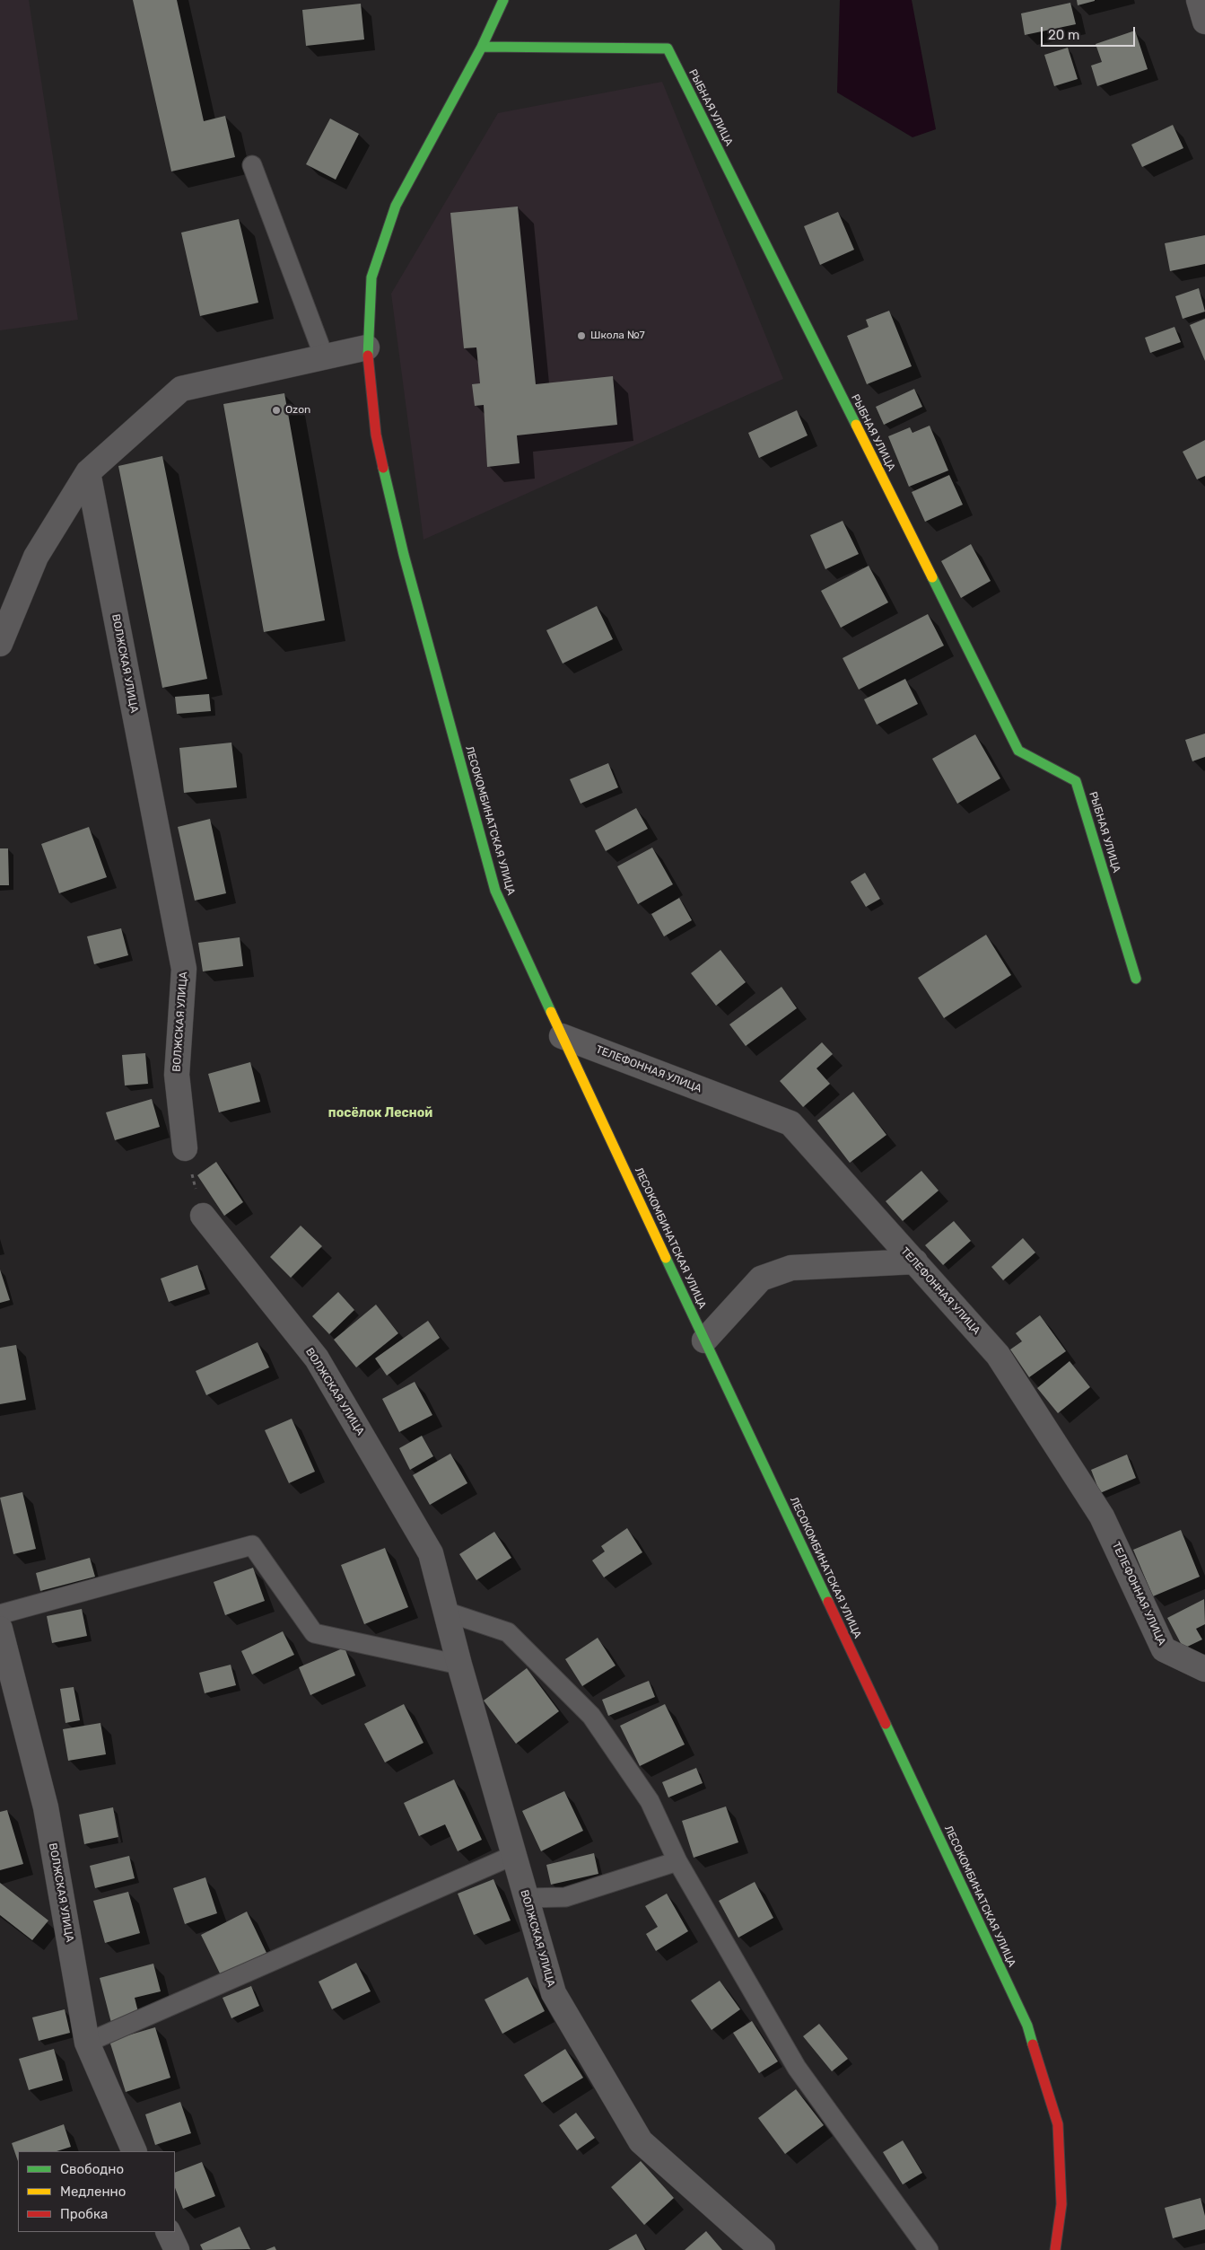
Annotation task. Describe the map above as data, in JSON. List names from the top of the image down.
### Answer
{
  "streets": {
    "street": [
      "РЫБНАЯ УЛИЦА",
      "ВОЛЖСКАЯ УЛИЦА",
      "ЛЕСОКОМБИНАТСКАЯ УЛИЦА",
      "ТЕЛЕФОННАЯ УЛИЦА"
    ]
  },
  "crossings": [
    ["РЫБНАЯ УЛИЦА", "ЛЕСОКОМБИНАТСКАЯ УЛИЦА"],
    ["ЛЕСОКОМБИНАТСКАЯ УЛИЦА", "ТЕЛЕФОННАЯ УЛИЦА"]
  ],
  "districts": ["посёлок Лесной"],
  "places": ["Школа №7", "Ozon"],
  "legend": ["Свободно", "Медленно", "Пробка"],
  "scale_bar": "20 m"
}
